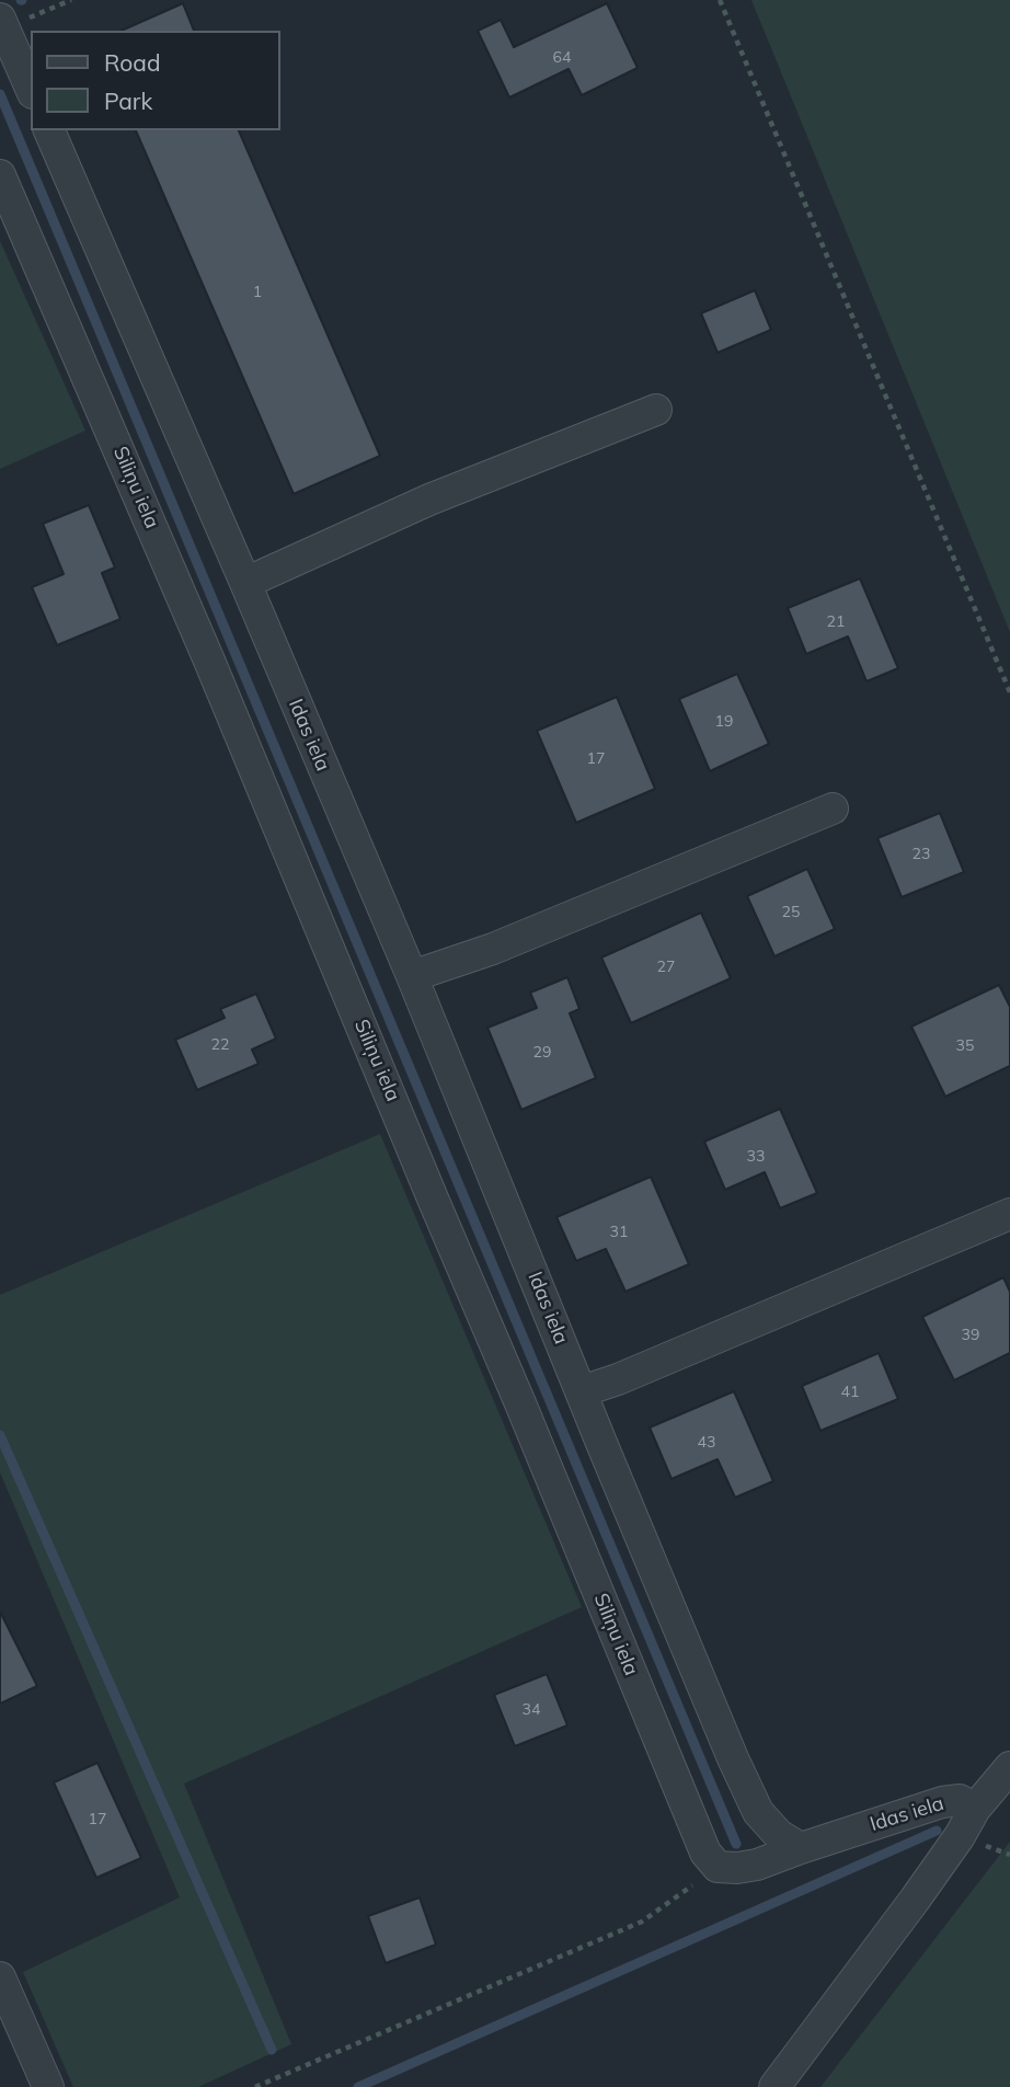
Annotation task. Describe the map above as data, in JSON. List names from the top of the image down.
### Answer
{
  "streets": {
    "street": ["Siliņu iela", "Idas iela"]
  },
  "house_numbers": [
    "64",
    "1",
    "21",
    "19",
    "17",
    "23",
    "25",
    "27",
    "22",
    "35",
    "29",
    "33",
    "31",
    "39",
    "41",
    "43",
    "34",
    "17"
  ],
  "legend": ["Road", "Park"]
}
